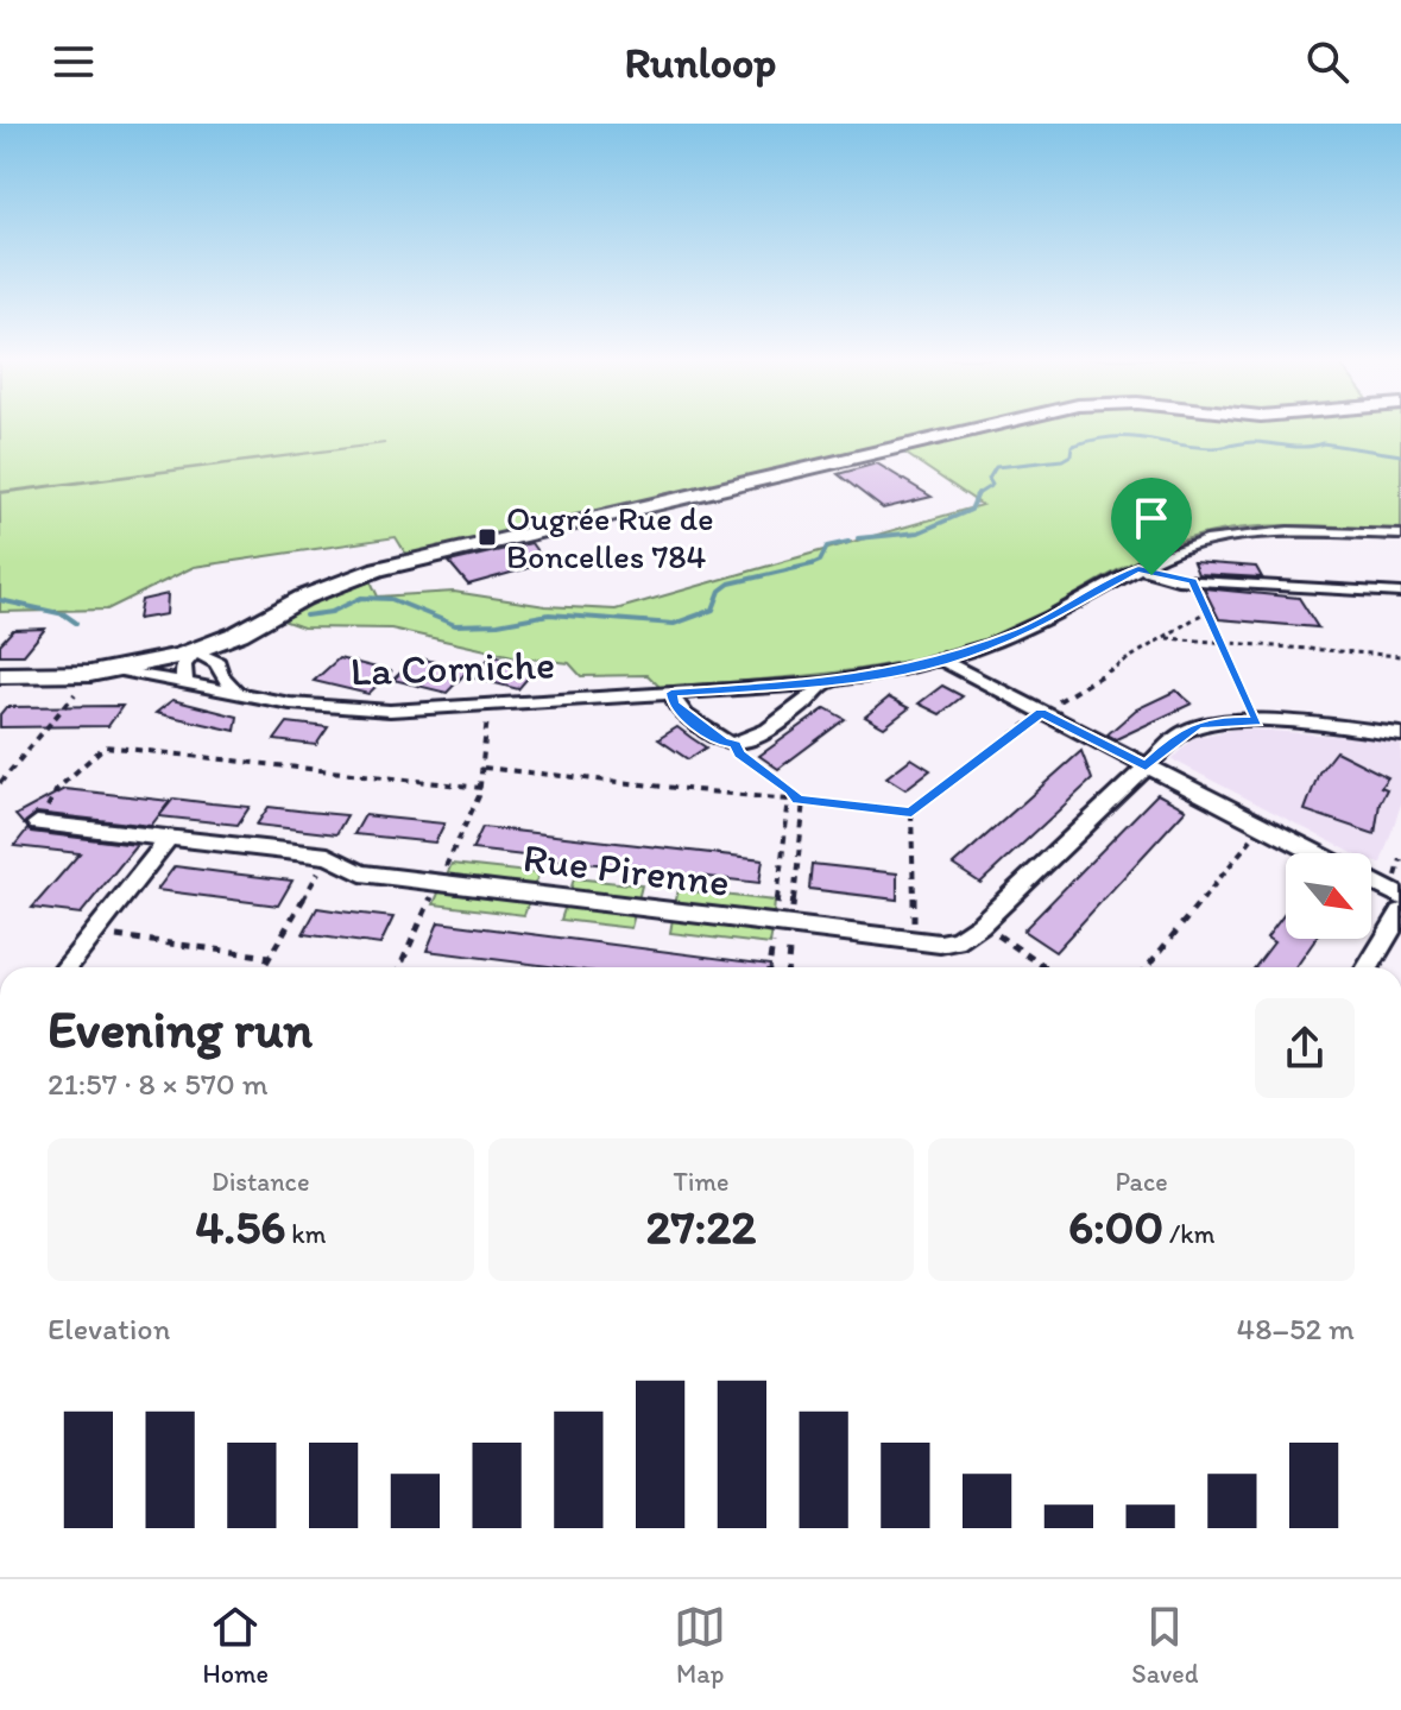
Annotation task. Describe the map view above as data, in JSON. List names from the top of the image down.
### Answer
{
  "streets": {
    "street": ["La Corniche", "Rue Pirenne"]
  },
  "places": {
    "transit": ["Ougrée Rue de Boncelles 784"]
  },
  "north": "bottom right",
  "page": {
    "header": "Runloop",
    "heading": ["Evening run", "21:57 · 8 × 570 m"],
    "stats": [
      ["Distance", "4.56 km"],
      ["Time", "27:22"],
      ["Pace", "6:00 /km"]
    ],
    "chart": ["Elevation", "48–52 m"],
    "tabs": ["Home", "Map", "Saved"]
  }
}
